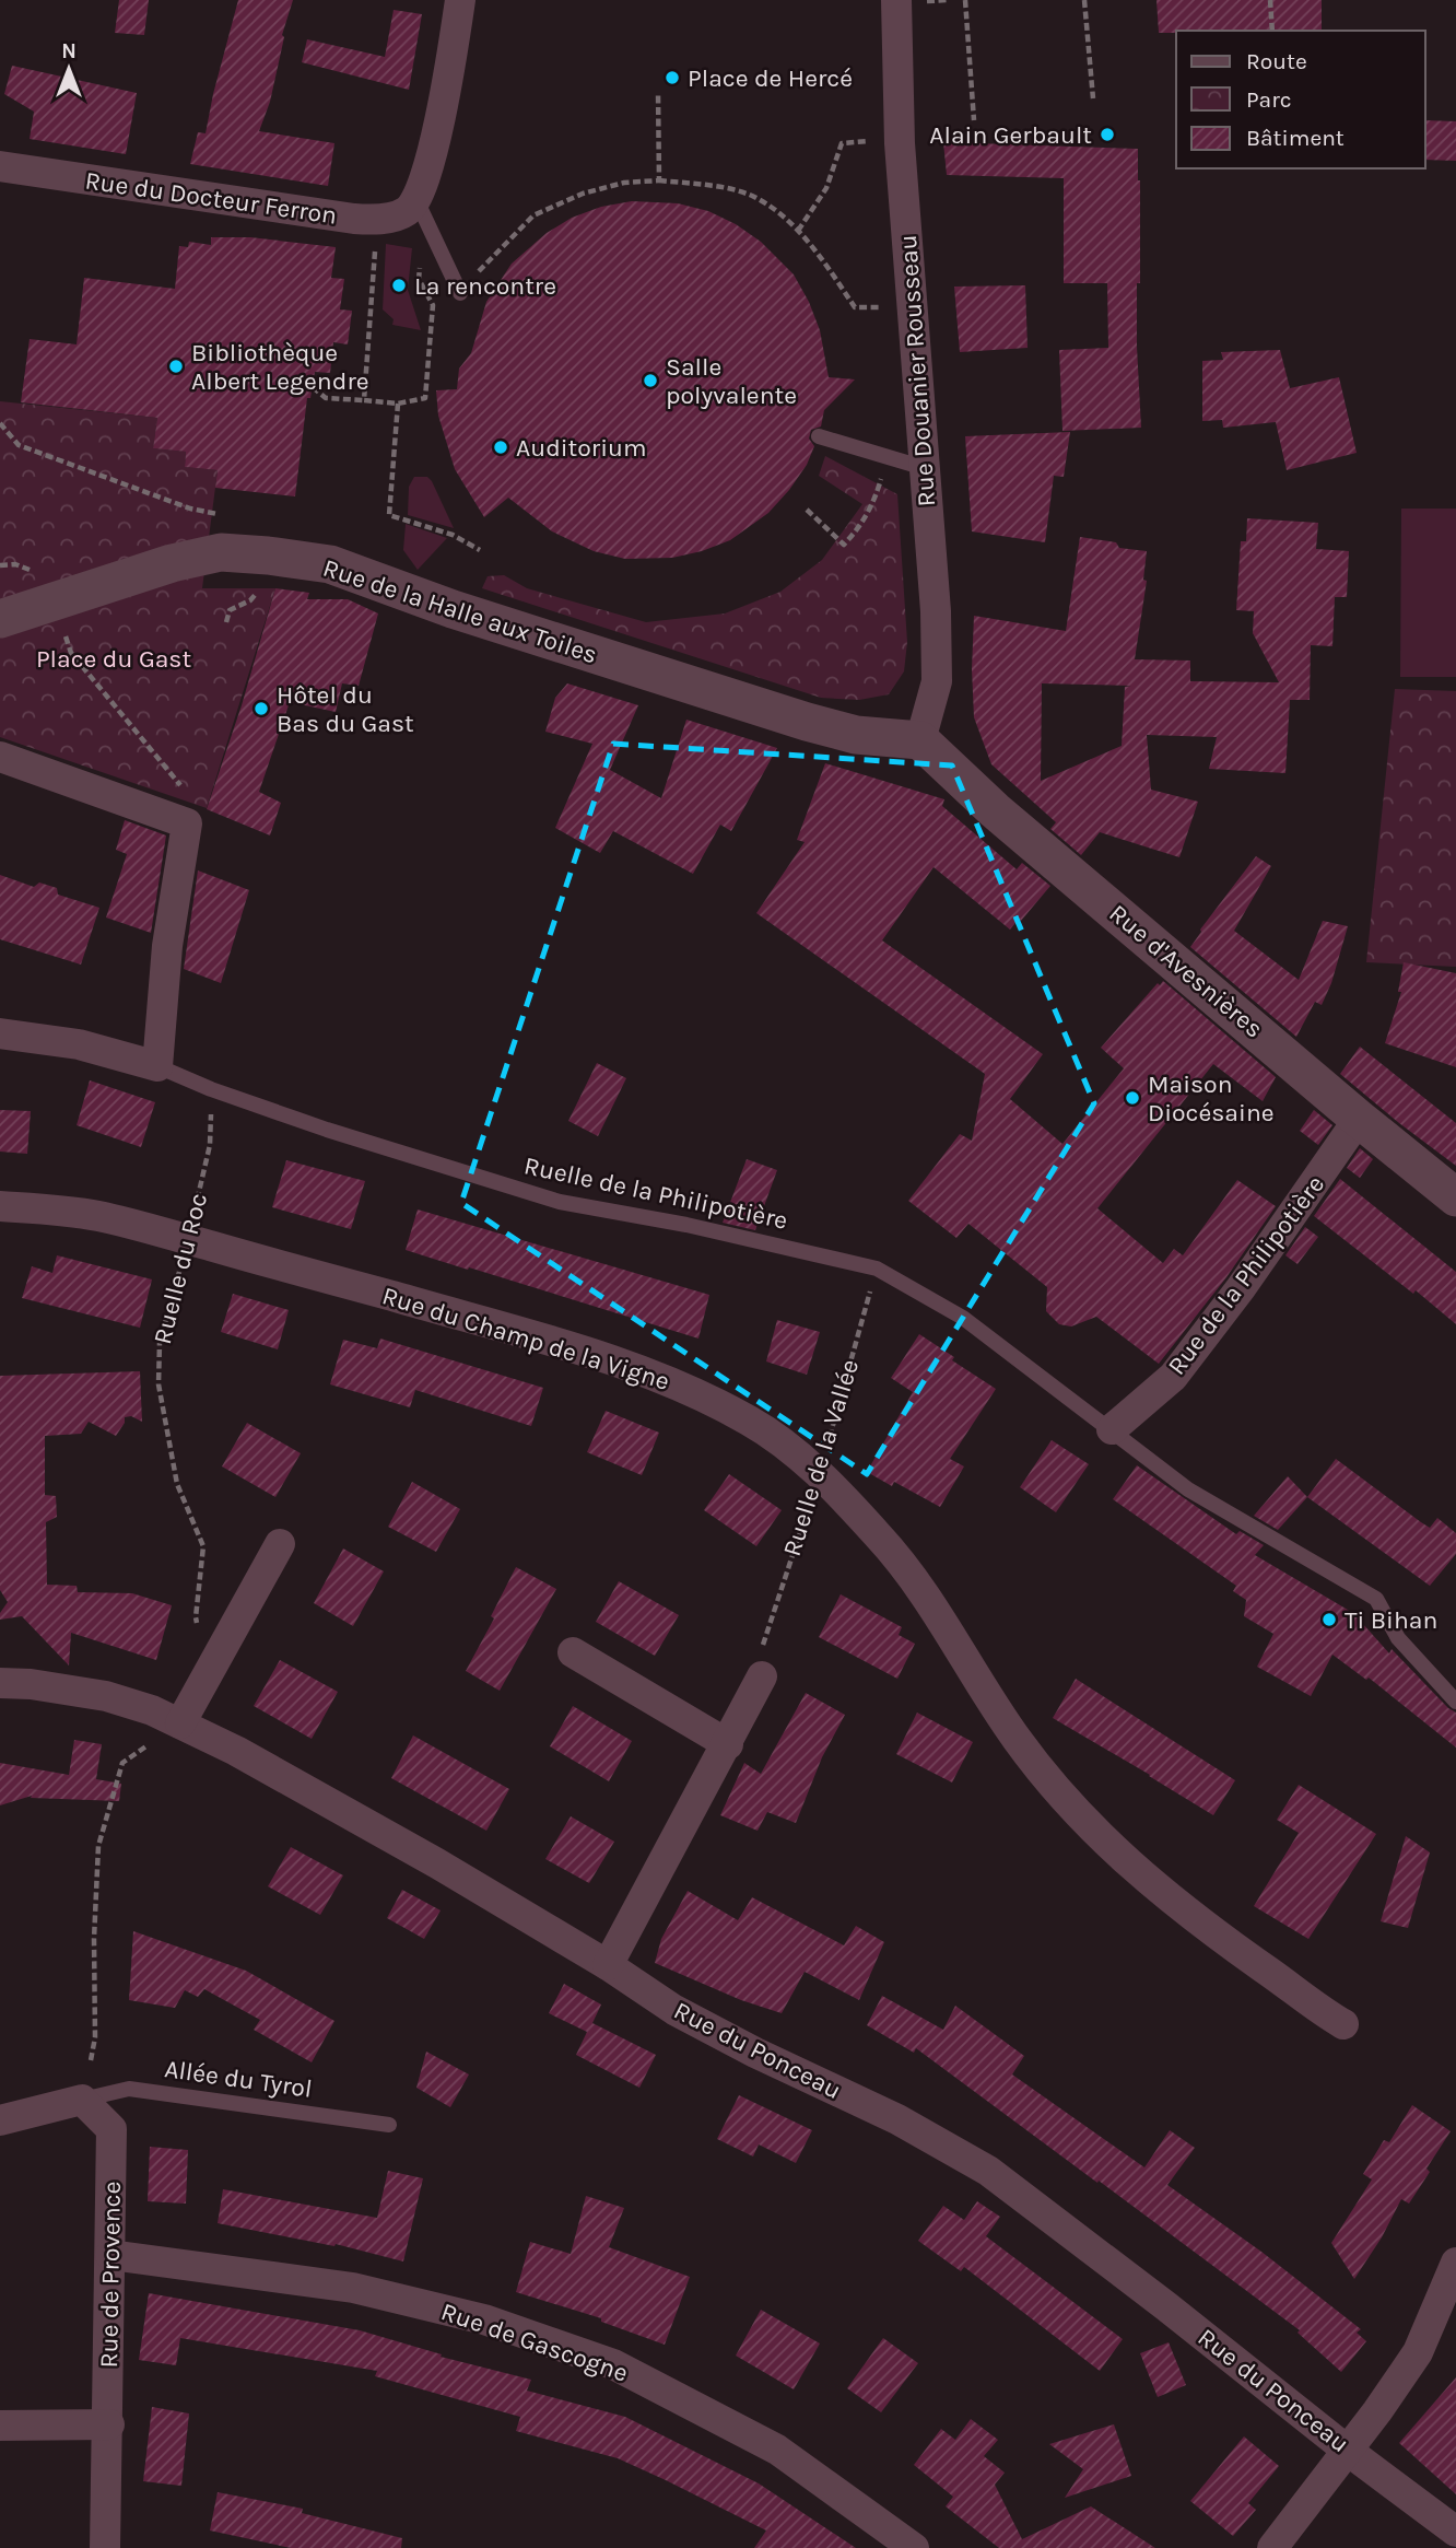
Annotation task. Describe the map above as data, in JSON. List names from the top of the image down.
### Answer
{
  "streets": {
    "street": [
      "Rue du Docteur Ferron",
      "Rue Douanier Rousseau",
      "Rue de la Halle aux Toiles",
      "Rue d'Avesnières",
      "Rue de la Philipotière",
      "Rue du Champ de la Vigne",
      "Rue du Ponceau",
      "Rue de Provence",
      "Rue de Gascogne"
    ],
    "lane": ["Ruelle de la Philipotière", "Allée du Tyrol"],
    "path": ["Ruelle du Roc", "Ruelle de la Vallée"]
  },
  "crossings": [
    ["Rue Douanier Rousseau", "Rue de la Halle aux Toiles"],
    ["Rue Douanier Rousseau", "Rue d'Avesnières"],
    ["Rue de la Halle aux Toiles", "Rue d'Avesnières"],
    ["Rue d'Avesnières", "Rue de la Philipotière"],
    ["Ruelle de la Philipotière", "Ruelle du Roc"],
    ["Ruelle de la Philipotière", "Rue de la Philipotière"],
    ["Ruelle de la Philipotière", "Ruelle de la Vallée"],
    ["Ruelle du Roc", "Rue du Champ de la Vigne"],
    ["Rue du Champ de la Vigne", "Ruelle de la Vallée"],
    ["Allée du Tyrol", "Rue de Provence"],
    ["Rue de Provence", "Rue de Gascogne"]
  ],
  "parks": ["Place du Gast"],
  "places": [
    "Place de Hercé",
    "Alain Gerbault",
    "La rencontre",
    "Bibliothèque Albert Legendre",
    "Salle polyvalente",
    "Auditorium",
    "Hôtel du Bas du Gast",
    "Maison Diocésaine",
    "Ti Bihan"
  ],
  "legend": ["Route", "Parc", "Bâtiment"],
  "north": "top"
}
